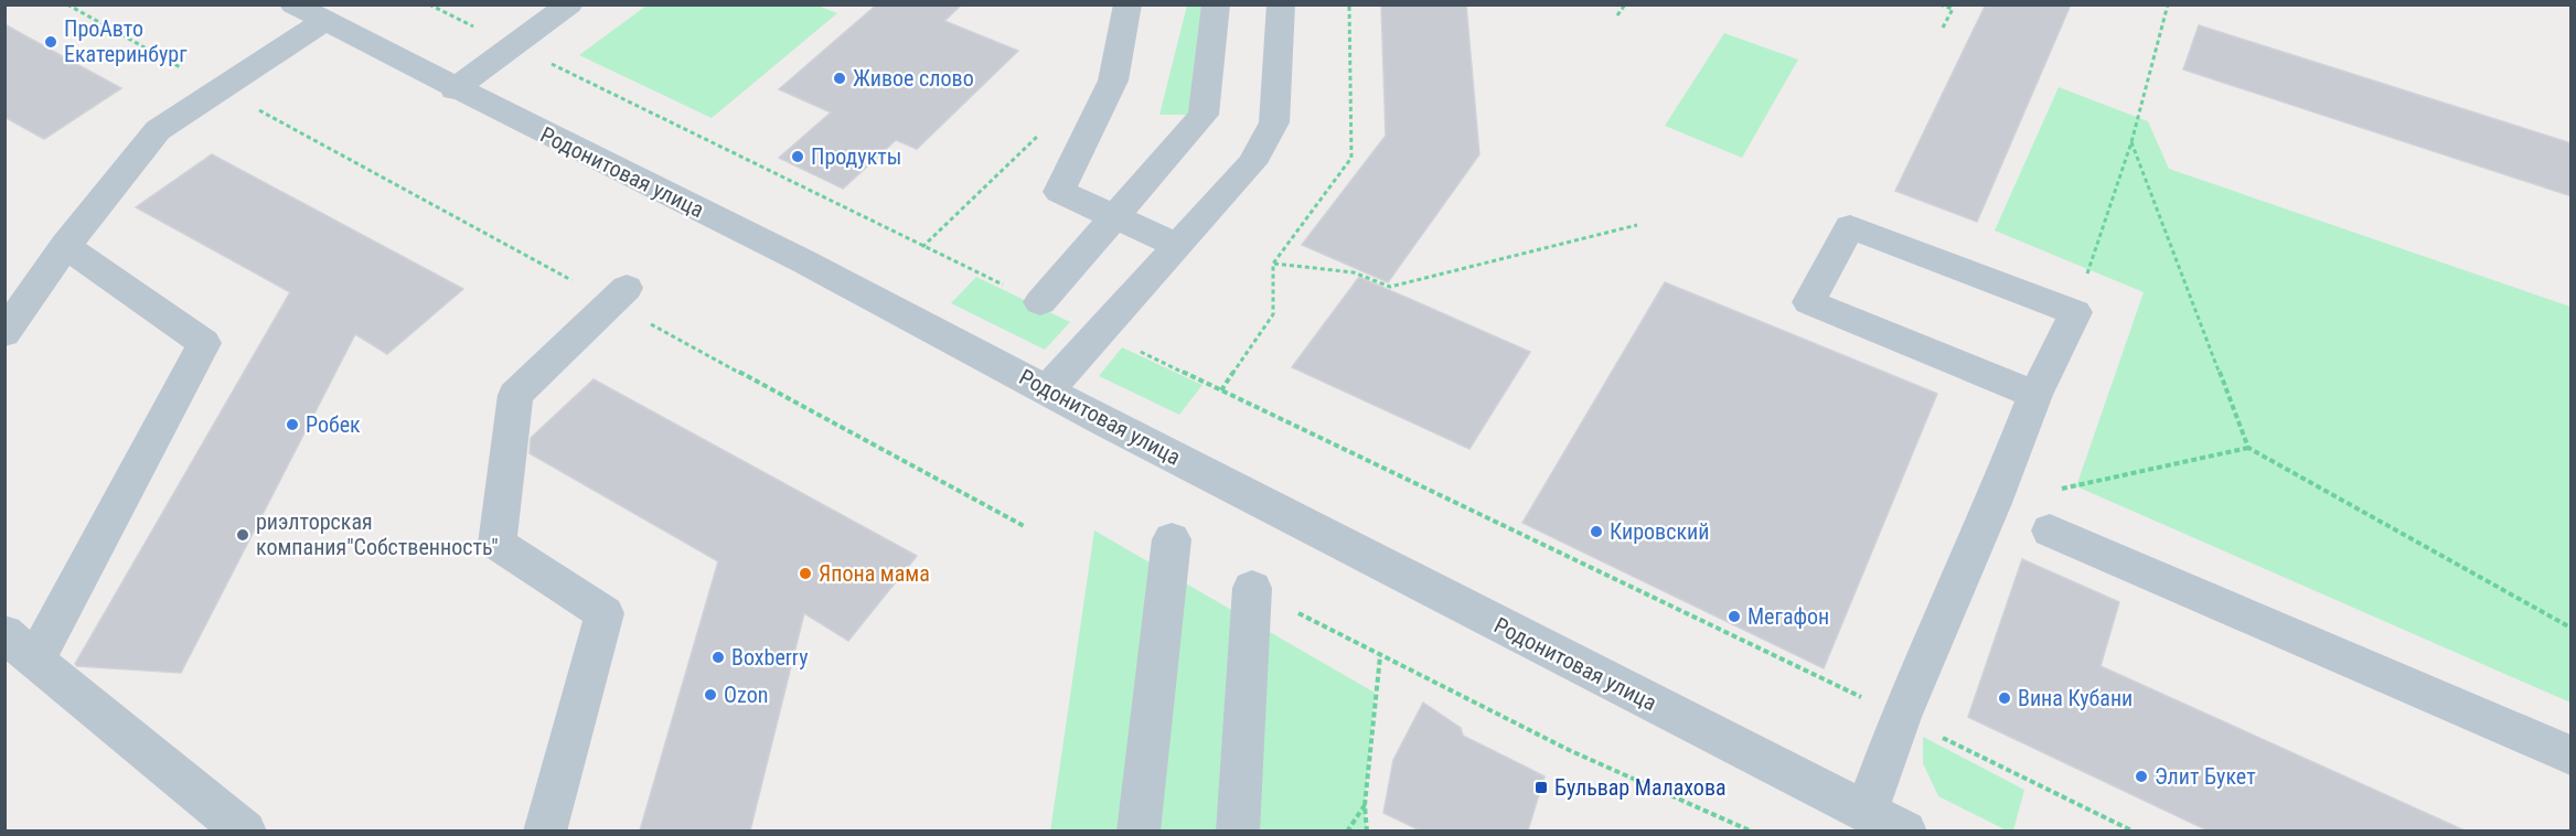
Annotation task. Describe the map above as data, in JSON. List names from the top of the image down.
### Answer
{
  "streets": {
    "street": ["Родонитовая улица"]
  },
  "places": {
    "other": [
      "ПроАвто Екатеринбург",
      "Живое слово",
      "Продукты",
      "Робек",
      "Кировский",
      "риэлторская компания\"Собственность\"",
      "Япона мама",
      "Мегафон",
      "Boxberry",
      "Ozon",
      "Вина Кубани",
      "Элит Букет"
    ],
    "transit": ["Бульвар Малахова"]
  }
}
